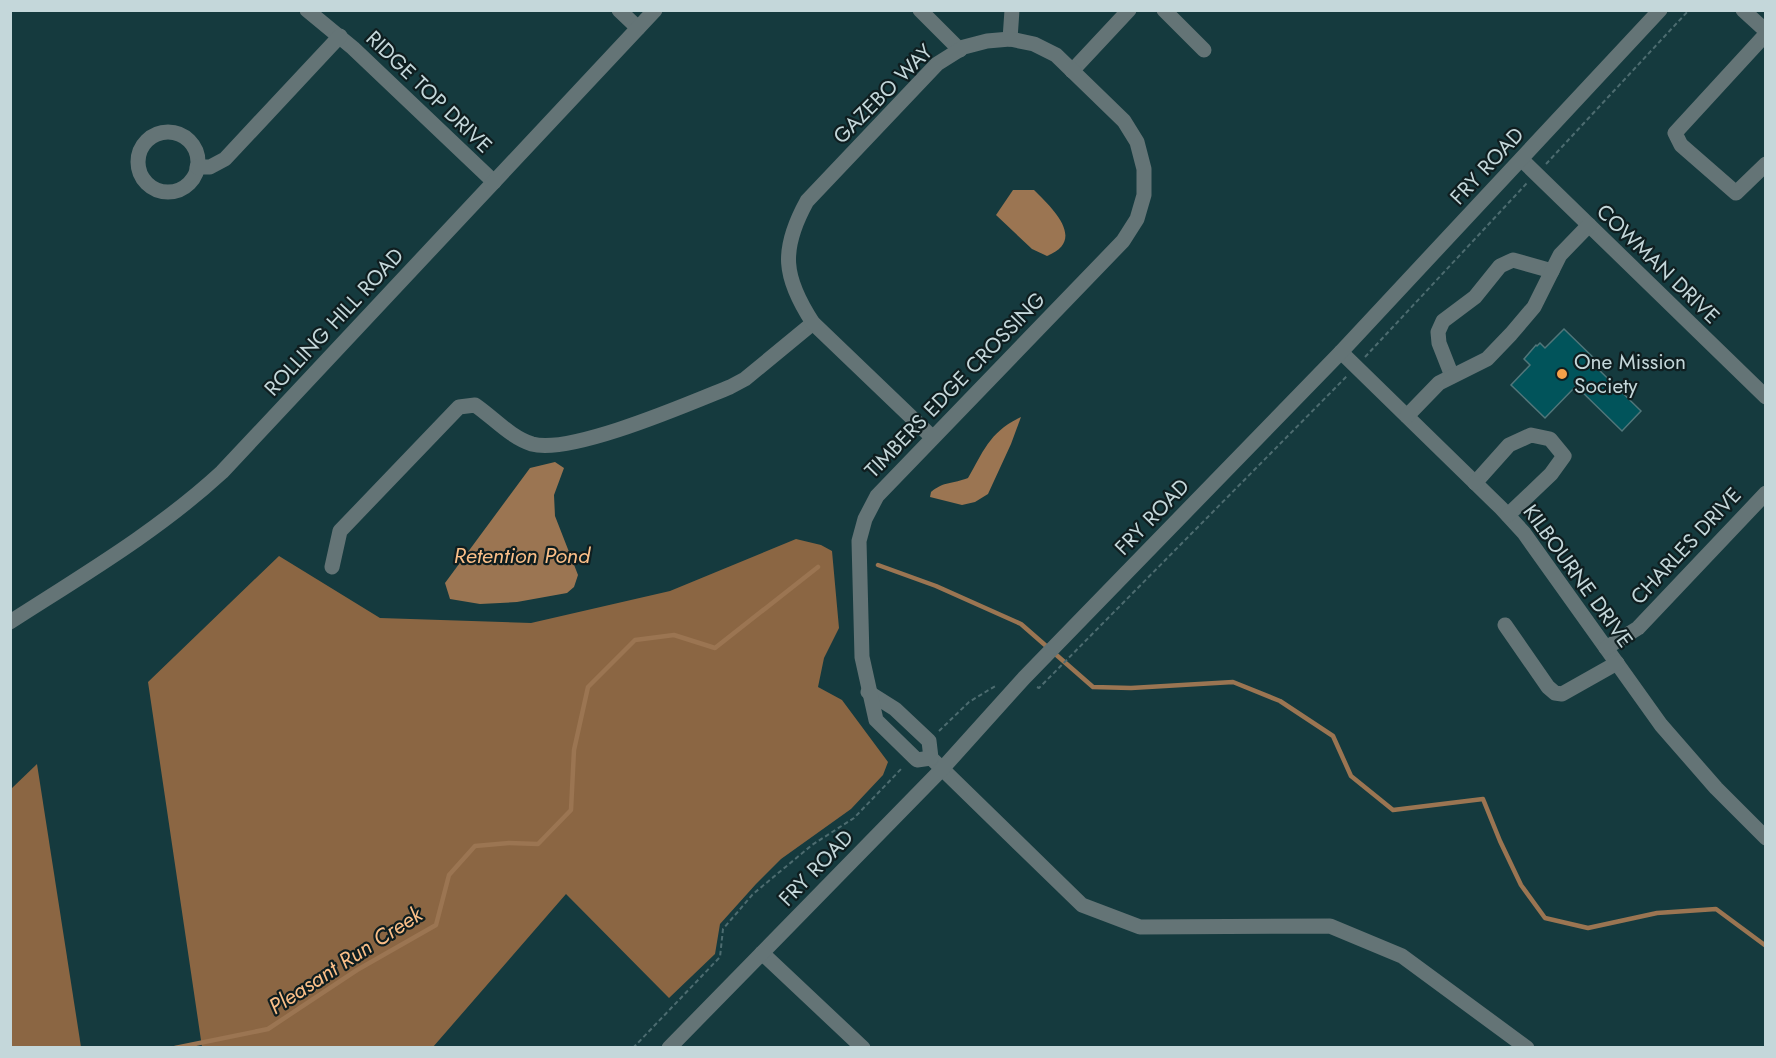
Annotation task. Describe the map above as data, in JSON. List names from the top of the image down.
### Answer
{
  "streets": {
    "street": [
      "RIDGE TOP DRIVE",
      "GAZEBO WAY",
      "FRY ROAD",
      "COWMAN DRIVE",
      "ROLLING HILL ROAD",
      "TIMBERS EDGE CROSSING",
      "CHARLES DRIVE",
      "KILBOURNE DRIVE"
    ]
  },
  "crossings": [
    ["RIDGE TOP DRIVE", "ROLLING HILL ROAD"],
    ["GAZEBO WAY", "TIMBERS EDGE CROSSING"],
    ["FRY ROAD", "COWMAN DRIVE"],
    ["FRY ROAD", "KILBOURNE DRIVE"],
    ["CHARLES DRIVE", "KILBOURNE DRIVE"]
  ],
  "water": ["Retention Pond", "Pleasant Run Creek"],
  "places": ["One Mission Society"]
}
